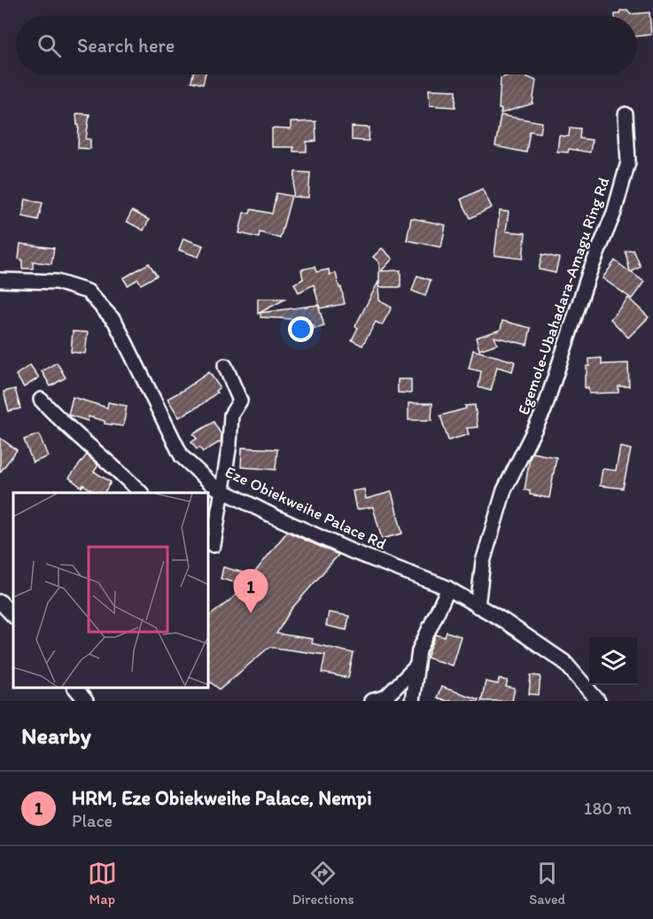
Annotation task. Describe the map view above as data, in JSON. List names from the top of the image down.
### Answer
{
  "streets": {
    "street": ["Egemole-Ubahadara-Amagu Ring Rd", "Eze Obiekweihe Palace Rd"]
  },
  "crossings": [
    ["Egemole-Ubahadara-Amagu Ring Rd", "Eze Obiekweihe Palace Rd"]
  ],
  "page": {
    "search": "Search here",
    "pins": "1",
    "heading": "Nearby",
    "list": [
      {
        "mark": "1",
        "name": "HRM, Eze Obiekweihe Palace, Nempi",
        "note": "Place",
        "value": "180 m"
      }
    ],
    "nav": ["Map", "Directions", "Saved"]
  }
}
